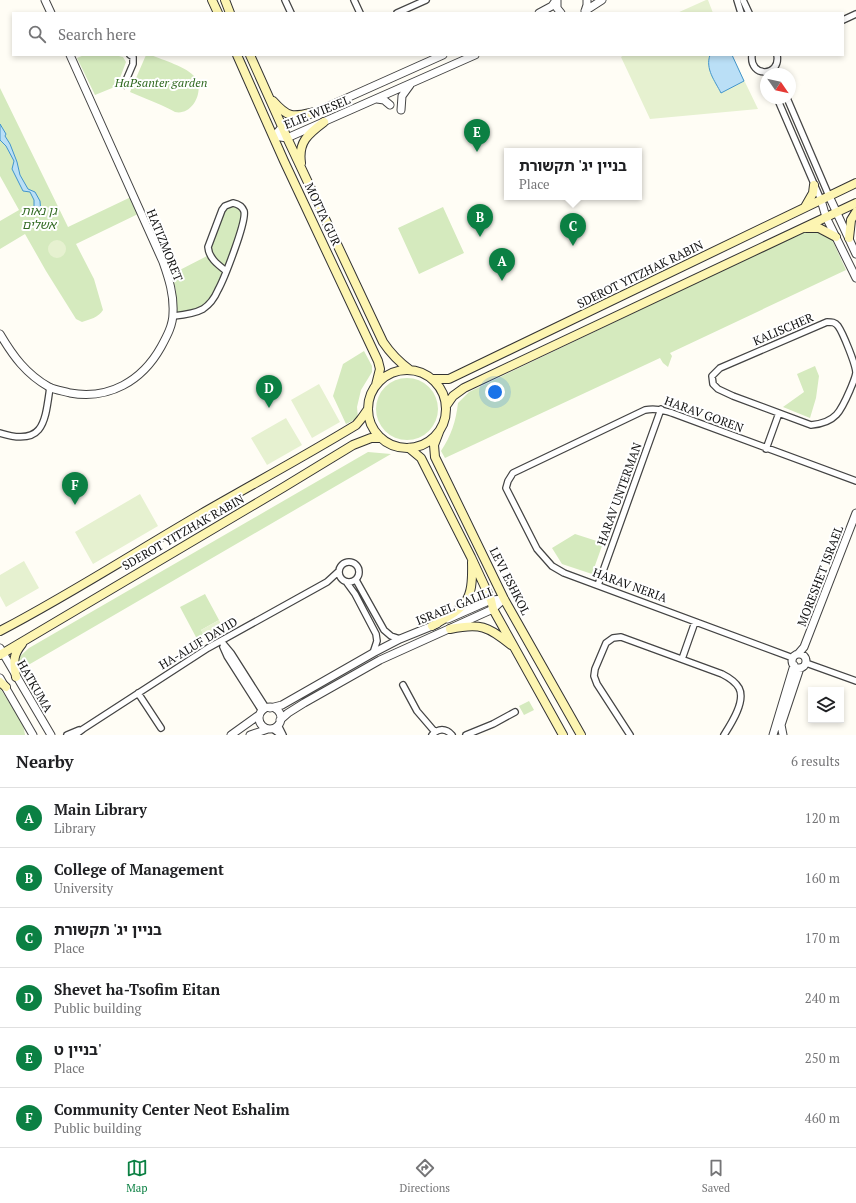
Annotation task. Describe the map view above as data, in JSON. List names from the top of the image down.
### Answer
{
  "streets": {
    "main road": ["MOTTA GUR", "SDEROT YITZHAK RABIN", "LEVI ESHKOL"],
    "street": [
      "ELIE WIESEL",
      "HATIZMORET",
      "KALISCHER",
      "HARAV GOREN",
      "HARAV UNTERMAN",
      "MORESHET ISRAEL",
      "HARAV NERIA",
      "ISRAEL GALILI",
      "HA-ALUF DAVID",
      "HATKUMA"
    ]
  },
  "crossings": [
    ["ELIE WIESEL", "MOTTA GUR"],
    ["MOTTA GUR", "SDEROT YITZHAK RABIN"],
    ["MOTTA GUR", "LEVI ESHKOL"],
    ["SDEROT YITZHAK RABIN", "LEVI ESHKOL"],
    ["SDEROT YITZHAK RABIN", "HATKUMA"],
    ["HARAV GOREN", "HARAV UNTERMAN"],
    ["HARAV GOREN", "HARAV NERIA"],
    ["HARAV UNTERMAN", "HARAV NERIA"],
    ["MORESHET ISRAEL", "HARAV NERIA"],
    ["LEVI ESHKOL", "ISRAEL GALILI"]
  ],
  "parks": ["HaPsanter garden", "גן נאות אשלים"],
  "north": "bottom right",
  "page": {
    "search": "Search here",
    "pins": [
      "E",
      "B",
      "C",
      "A",
      "D",
      "F"
    ],
    "popup": ["בניין יג' תקשורת", "Place"],
    "heading": ["Nearby", "6 results"],
    "list": [
      {
        "mark": "A",
        "name": "Main Library",
        "note": "Library",
        "value": "120 m"
      },
      {
        "mark": "B",
        "name": "College of Management",
        "note": "University",
        "value": "160 m"
      },
      {
        "mark": "C",
        "name": "בניין יג' תקשורת",
        "note": "Place",
        "value": "170 m"
      },
      {
        "mark": "D",
        "name": "Shevet ha-Tsofim Eitan",
        "note": "Public building",
        "value": "240 m"
      },
      {
        "mark": "E",
        "name": "בניין ט'",
        "note": "Place",
        "value": "250 m"
      },
      {
        "mark": "F",
        "name": "Community Center Neot Eshalim",
        "note": "Public building",
        "value": "460 m"
      }
    ],
    "nav": ["Map", "Directions", "Saved"]
  }
}
